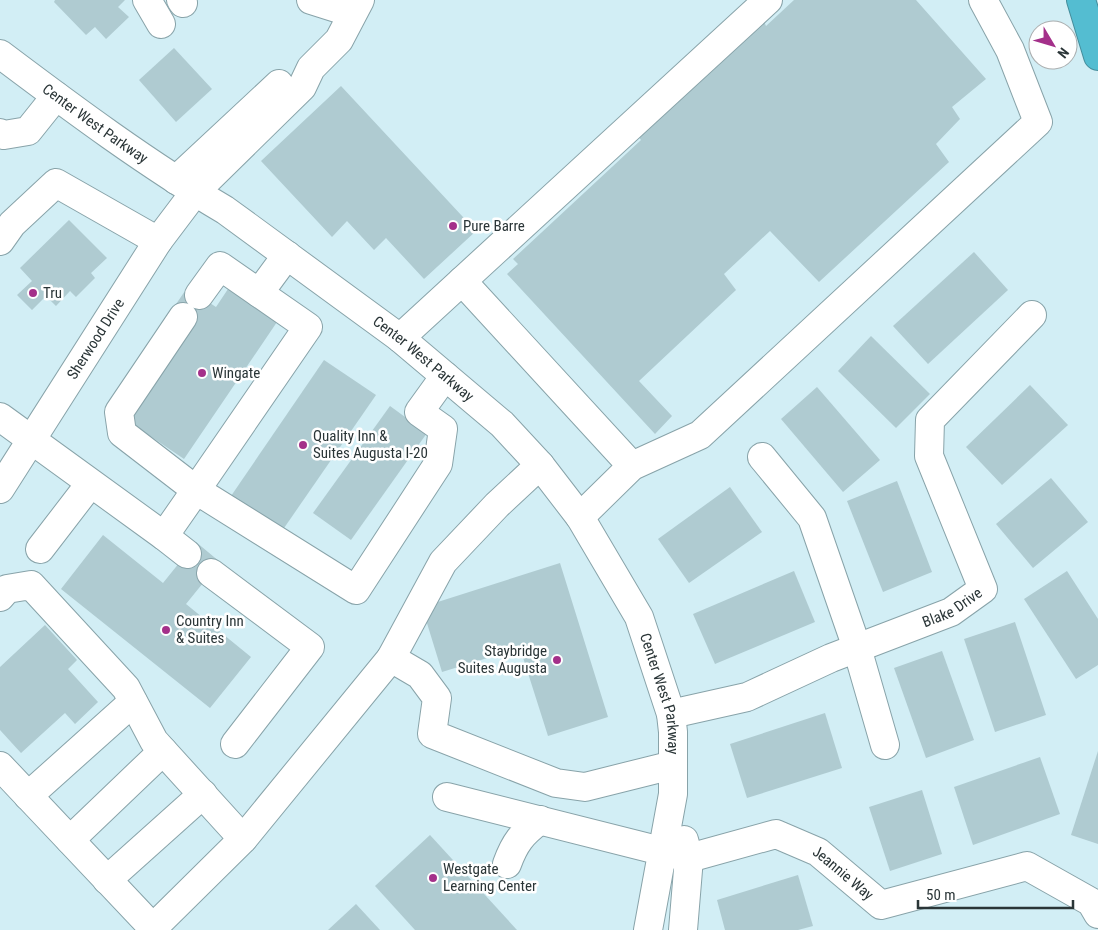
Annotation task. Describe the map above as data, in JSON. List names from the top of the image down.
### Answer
{
  "streets": {
    "street": [
      "Center West Parkway",
      "Sherwood Drive",
      "Blake Drive",
      "Jeannie Way"
    ]
  },
  "crossings": [
    ["Center West Parkway", "Sherwood Drive"],
    ["Center West Parkway", "Blake Drive"],
    ["Center West Parkway", "Jeannie Way"]
  ],
  "places": [
    "Pure Barre",
    "Tru",
    "Wingate",
    "Quality Inn & Suites Augusta I-20",
    "Country Inn & Suites",
    "Staybridge Suites Augusta",
    "Westgate Learning Center"
  ],
  "scale_bar": "50 m",
  "north": "bottom right"
}
